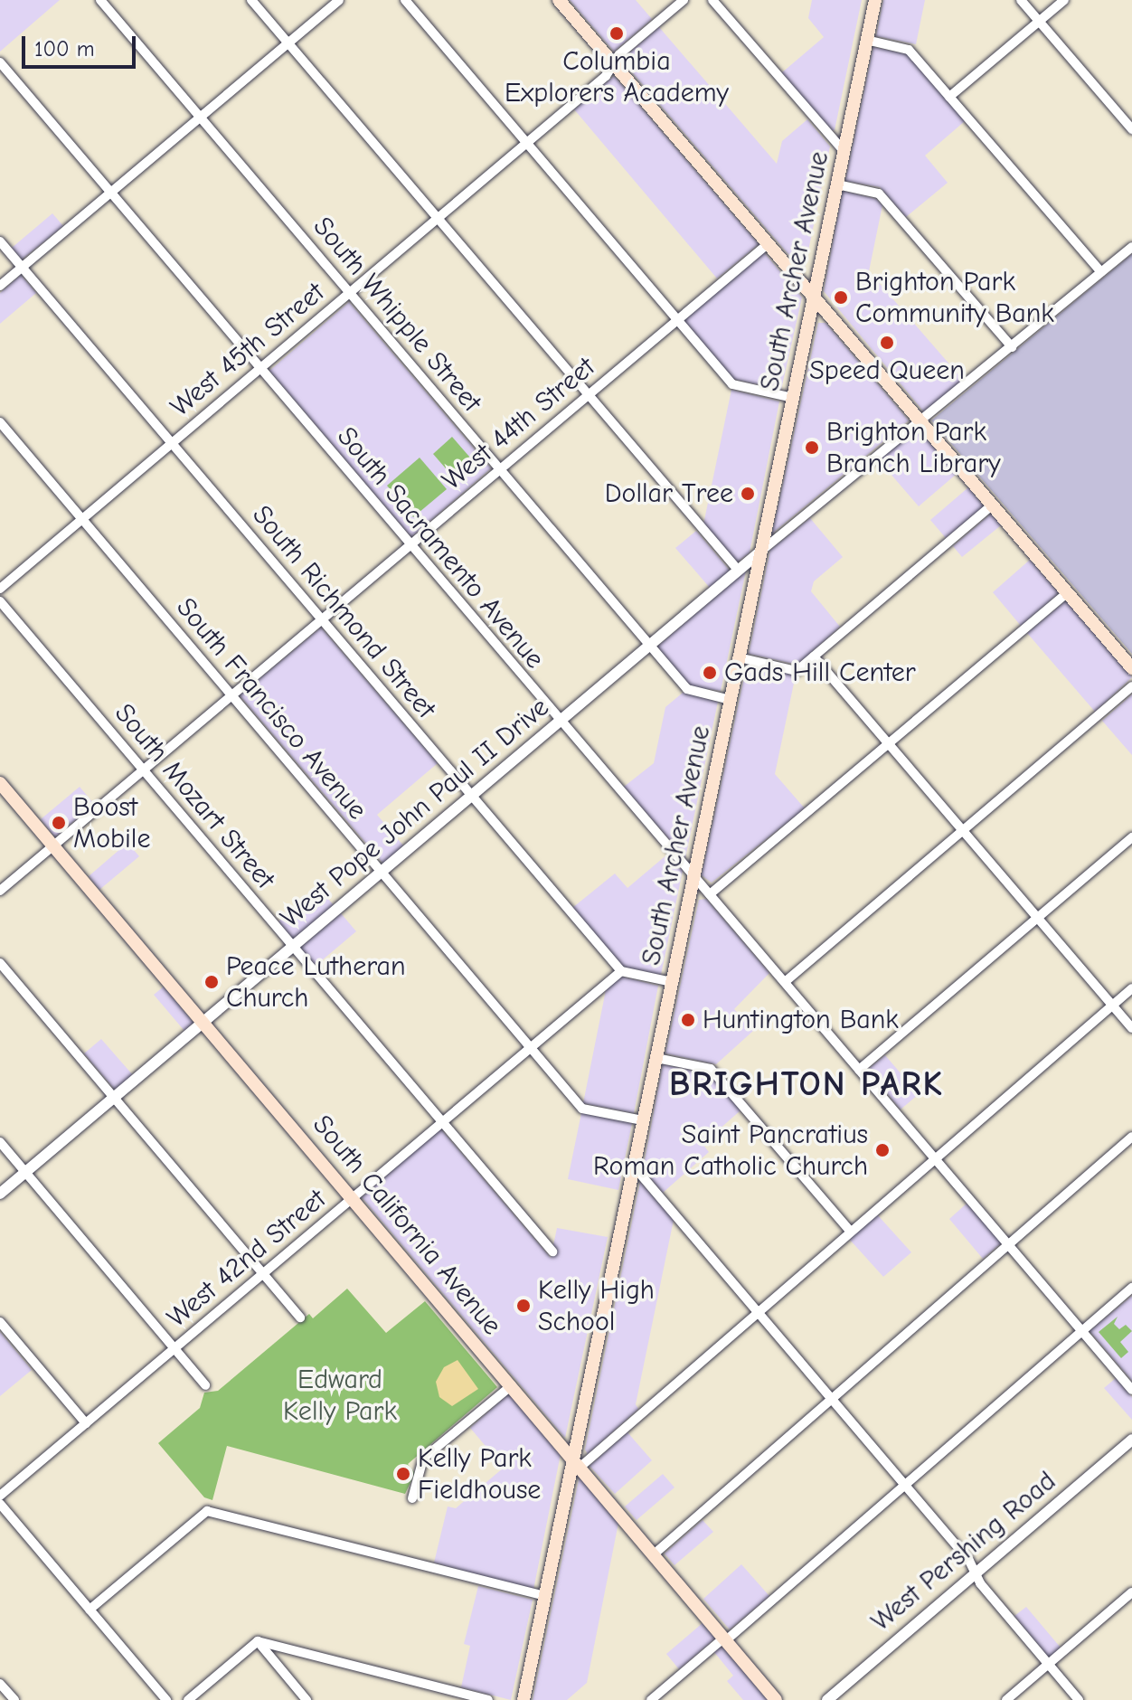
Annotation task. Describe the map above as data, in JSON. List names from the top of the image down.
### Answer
{
  "streets": {
    "main road": ["South Archer Avenue", "South California Avenue"],
    "street": [
      "South Whipple Street",
      "West 45th Street",
      "West 44th Street",
      "South Sacramento Avenue",
      "South Richmond Street",
      "South Francisco Avenue",
      "South Mozart Street",
      "West Pope John Paul II Drive",
      "West 42nd Street",
      "West Pershing Road"
    ]
  },
  "crossings": [
    ["South Archer Avenue", "South Whipple Street"],
    ["South Archer Avenue", "South Sacramento Avenue"],
    ["South Archer Avenue", "South Francisco Avenue"],
    ["South Archer Avenue", "West Pope John Paul II Drive"],
    ["South Archer Avenue", "South California Avenue"],
    ["South Whipple Street", "West 45th Street"],
    ["South Whipple Street", "West 44th Street"],
    ["South Whipple Street", "West Pope John Paul II Drive"],
    ["West 45th Street", "South Sacramento Avenue"],
    ["West 45th Street", "South Richmond Street"],
    ["West 45th Street", "South Francisco Avenue"],
    ["West 44th Street", "South Sacramento Avenue"],
    ["West 44th Street", "South Richmond Street"],
    ["West 44th Street", "South Francisco Avenue"],
    ["West 44th Street", "South Mozart Street"],
    ["West 44th Street", "South California Avenue"],
    ["South Sacramento Avenue", "West Pope John Paul II Drive"],
    ["South Richmond Street", "West Pope John Paul II Drive"],
    ["South Richmond Street", "West 42nd Street"],
    ["South Francisco Avenue", "West Pope John Paul II Drive"],
    ["South Francisco Avenue", "West 42nd Street"],
    ["South Mozart Street", "West Pope John Paul II Drive"],
    ["South Mozart Street", "West 42nd Street"],
    ["West Pope John Paul II Drive", "South California Avenue"],
    ["South California Avenue", "West 42nd Street"]
  ],
  "districts": ["BRIGHTON PARK"],
  "parks": ["Edward Kelly Park"],
  "places": [
    "Columbia Explorers Academy",
    "Brighton Park Community Bank",
    "Speed Queen",
    "Brighton Park Branch Library",
    "Dollar Tree",
    "Gads Hill Center",
    "Boost Mobile",
    "Peace Lutheran Church",
    "Huntington Bank",
    "Saint Pancratius Roman Catholic Church",
    "Kelly High School",
    "Kelly Park Fieldhouse"
  ],
  "scale_bar": "100 m"
}
